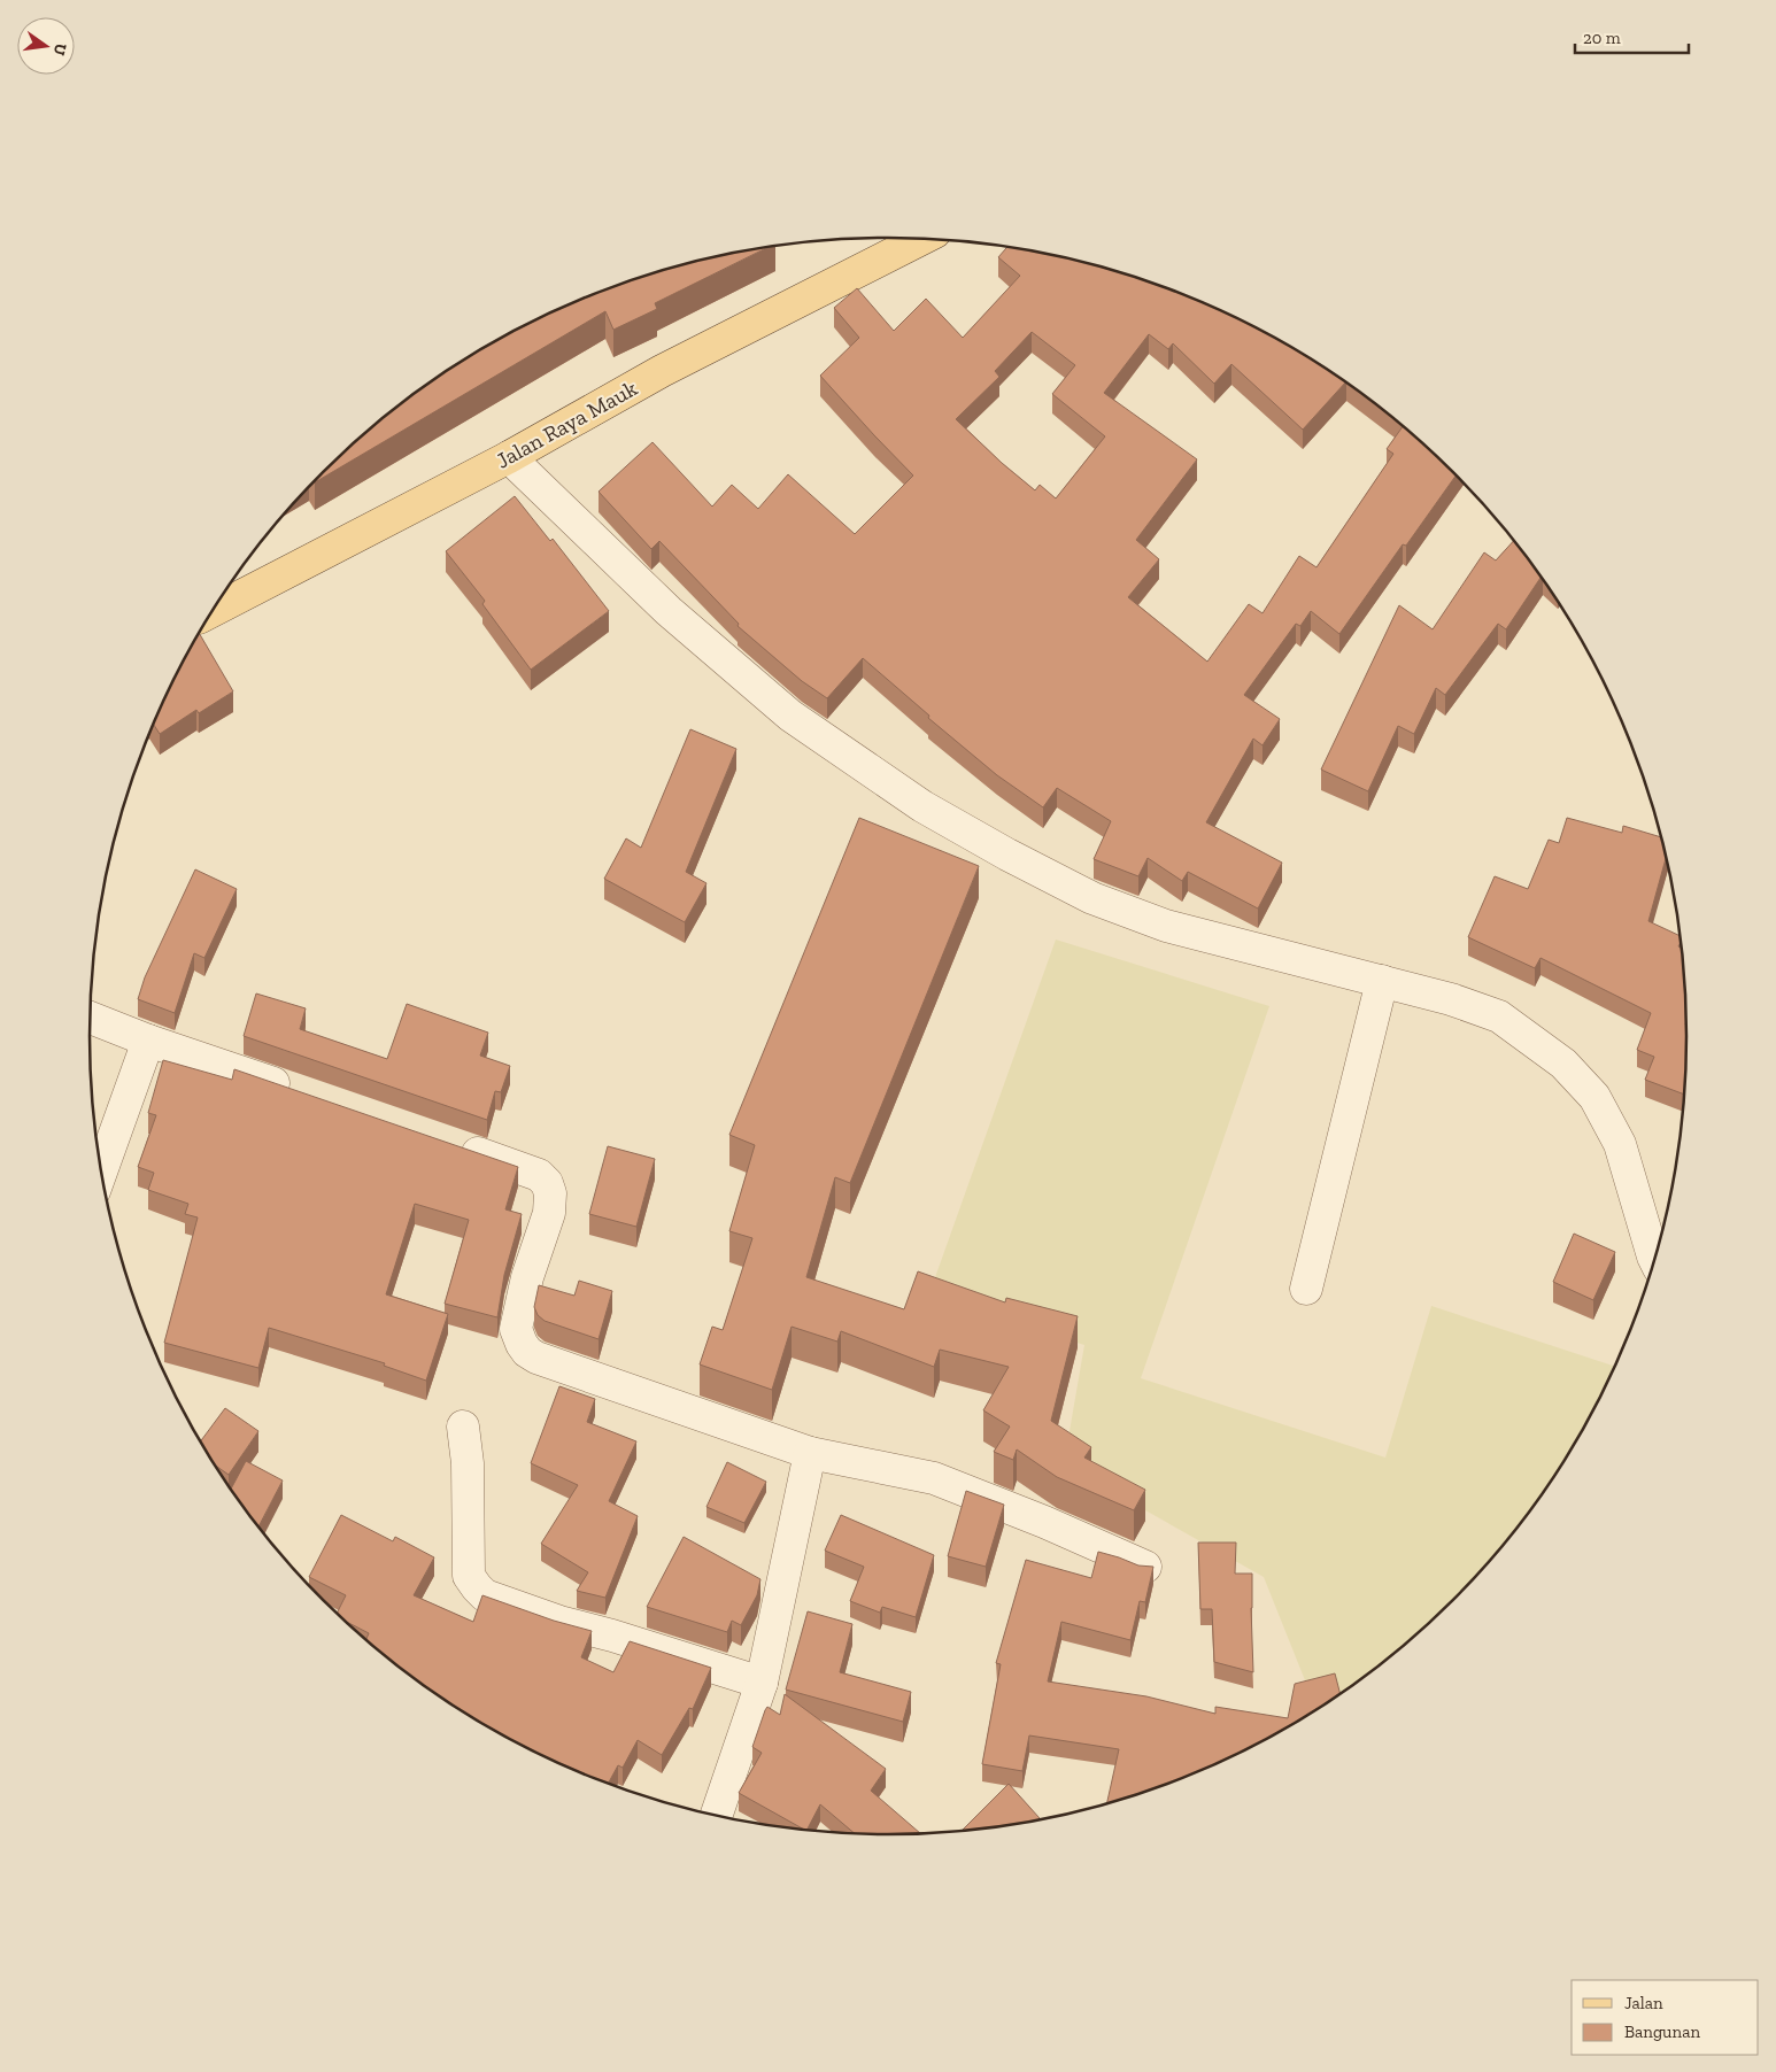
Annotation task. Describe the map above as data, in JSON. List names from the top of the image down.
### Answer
{
  "streets": {
    "main road": ["Jalan Raya Mauk"]
  },
  "legend": ["Jalan", "Bangunan"],
  "scale_bar": "20 m",
  "north": "right"
}
